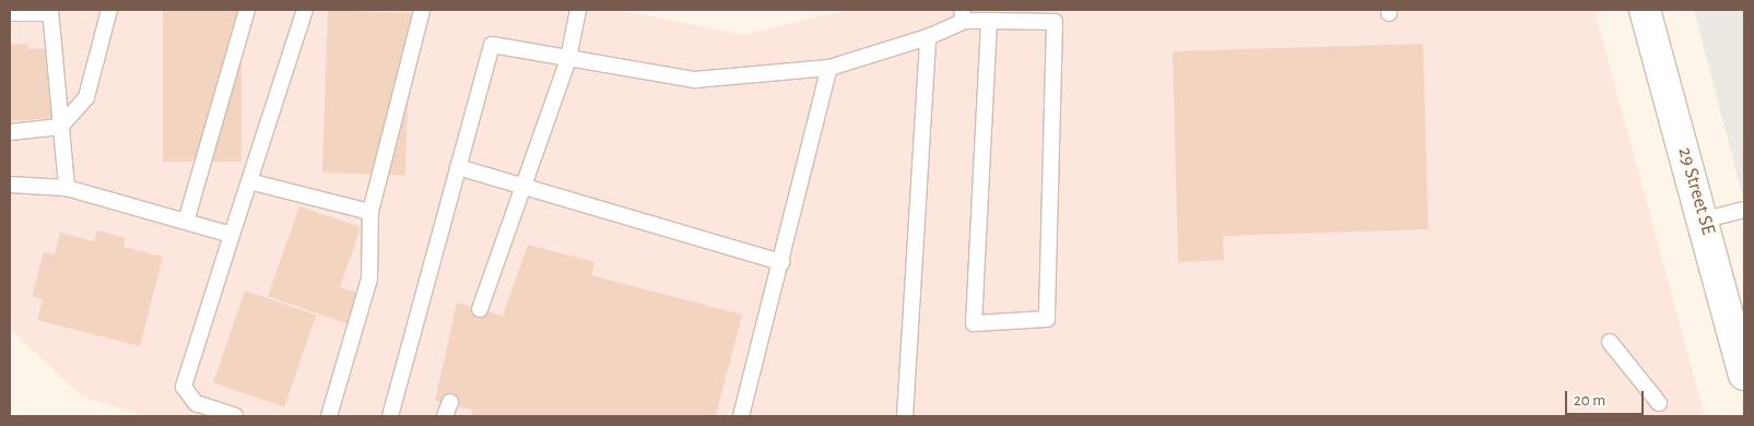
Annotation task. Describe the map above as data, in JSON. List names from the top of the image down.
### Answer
{
  "streets": {
    "street": ["29 Street SE"]
  },
  "scale_bar": "20 m"
}
